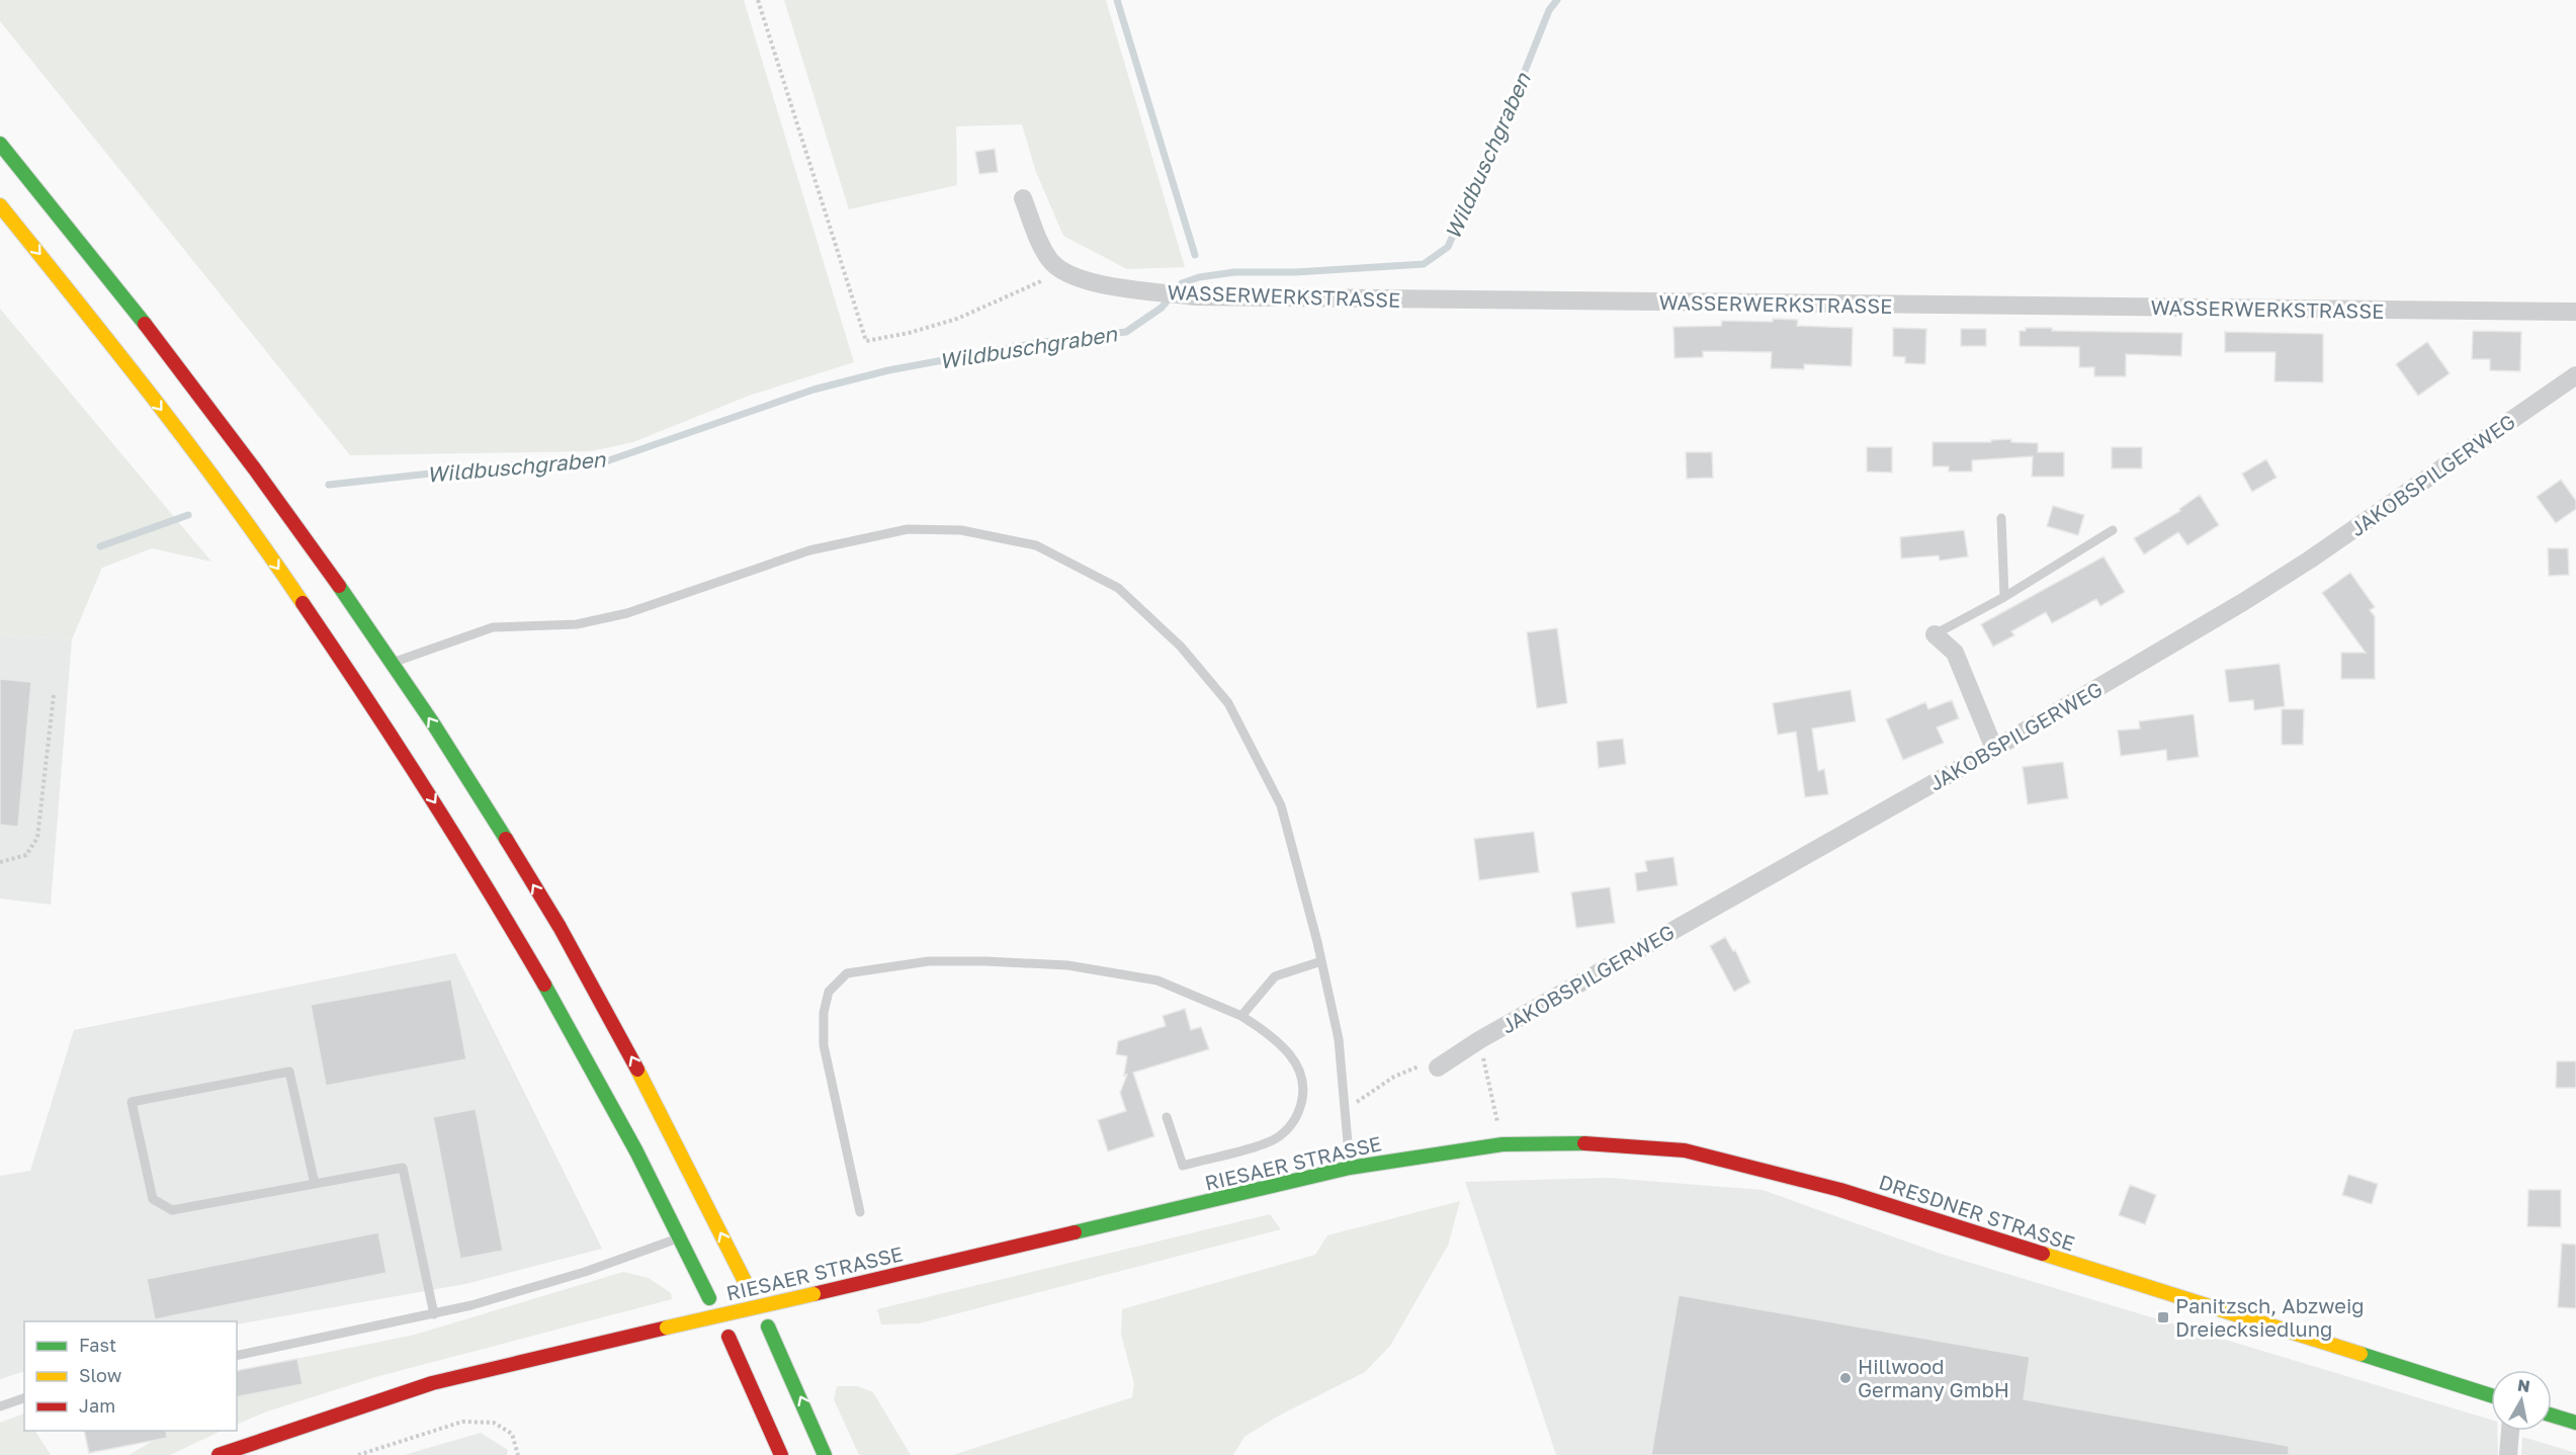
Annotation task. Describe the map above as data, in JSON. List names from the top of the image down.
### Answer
{
  "streets": {
    "main road": ["RIESAER STRASSE", "DRESDNER STRASSE"],
    "street": ["WASSERWERKSTRASSE", "JAKOBSPILGERWEG"]
  },
  "crossings": [
    ["RIESAER STRASSE", "DRESDNER STRASSE"]
  ],
  "water": ["Wildbuschgraben"],
  "places": {
    "transit": ["Panitzsch, Abzweig Dreiecksiedlung"],
    "other": ["Hillwood Germany GmbH"]
  },
  "legend": ["Fast", "Slow", "Jam"],
  "north": "top"
}
